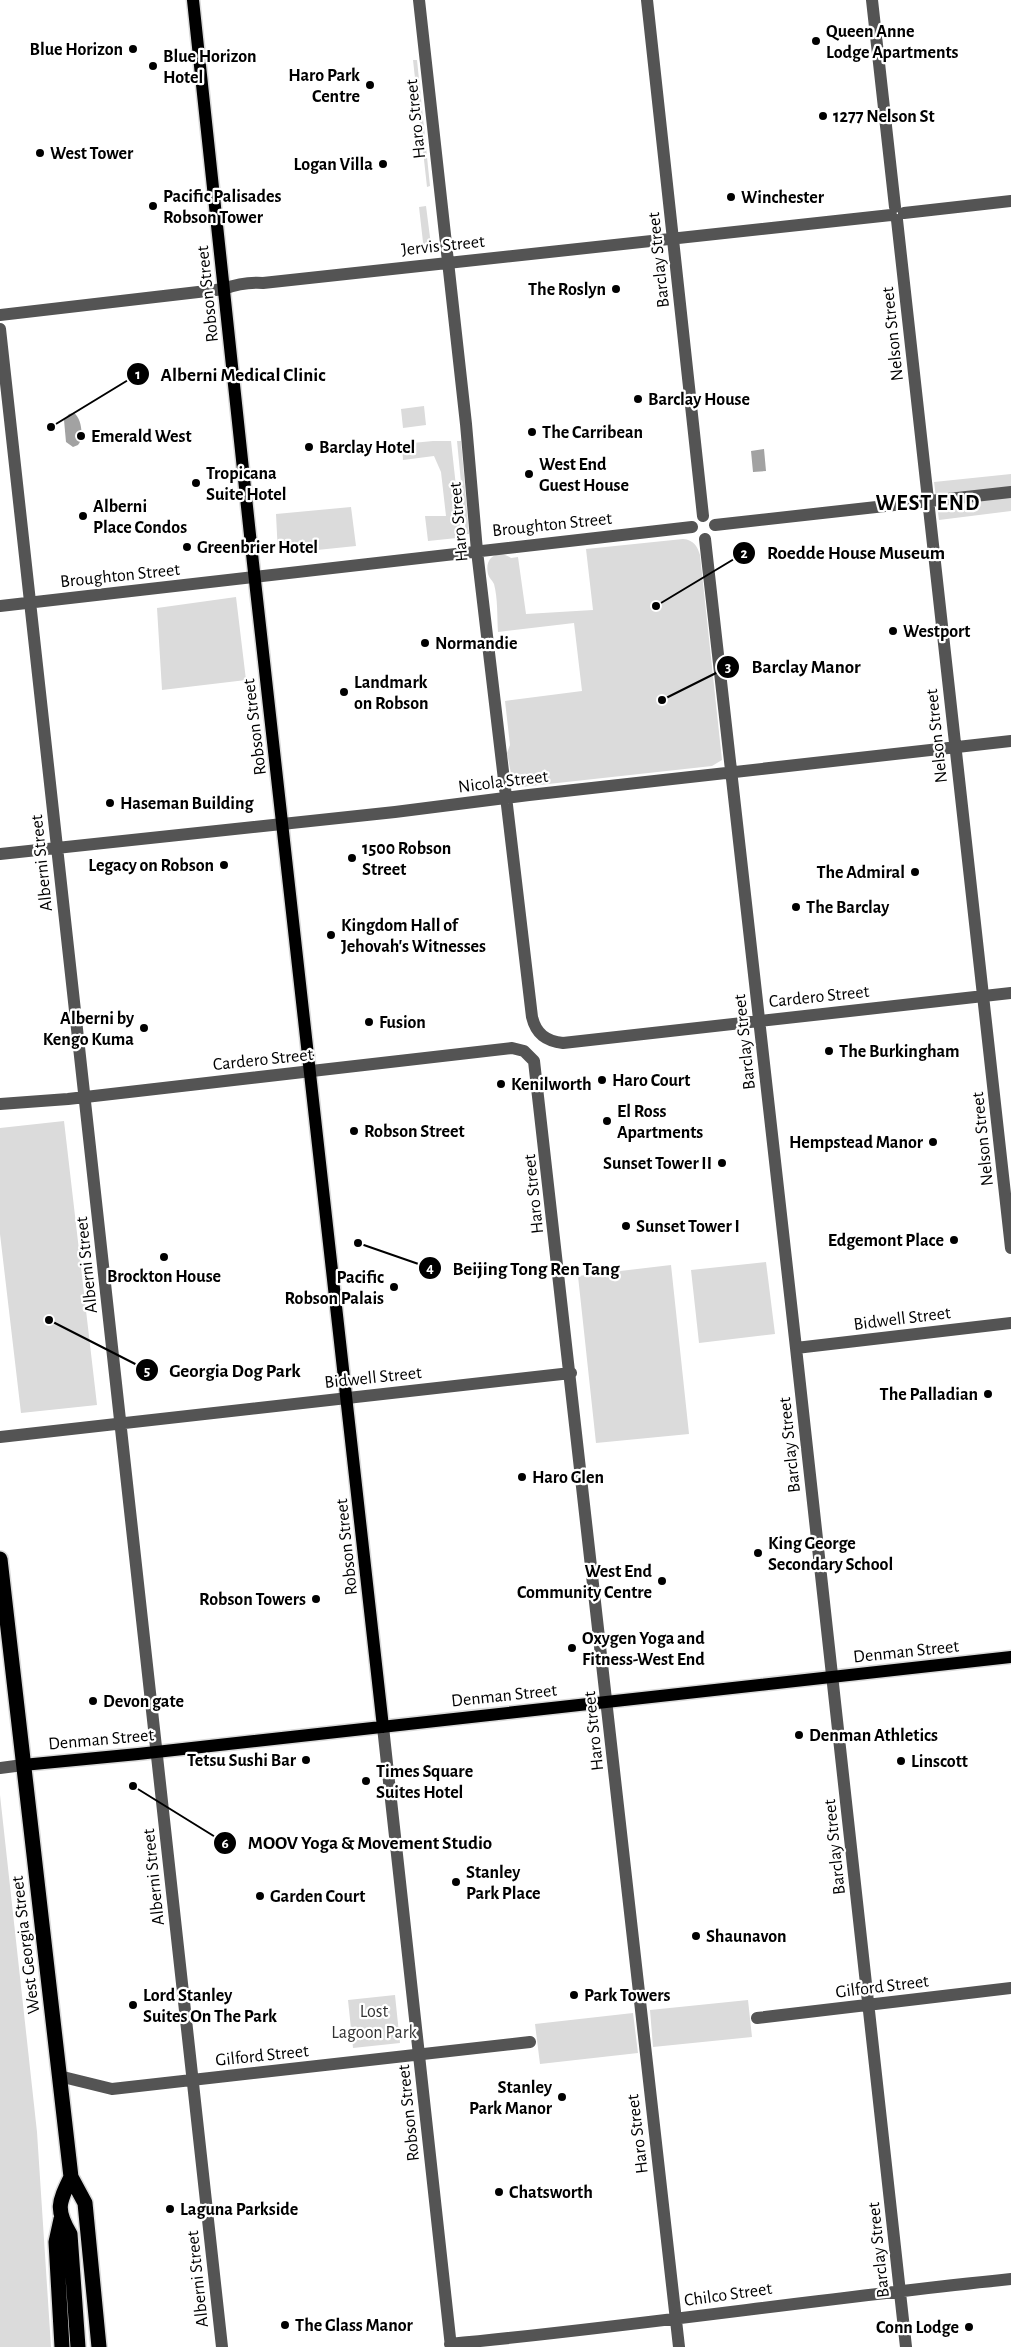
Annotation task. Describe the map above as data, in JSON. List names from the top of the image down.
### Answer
{
  "streets": {
    "highway": ["West Georgia Street"],
    "main road": ["Robson Street", "Denman Street"],
    "street": [
      "Haro Street",
      "Jervis Street",
      "Barclay Street",
      "Nelson Street",
      "Broughton Street",
      "Nicola Street",
      "Alberni Street",
      "Cardero Street",
      "Bidwell Street",
      "Gilford Street",
      "Chilco Street"
    ]
  },
  "crossings": [
    ["Haro Street", "Jervis Street"],
    ["Haro Street", "Broughton Street"],
    ["Haro Street", "Nicola Street"],
    ["Haro Street", "Cardero Street"],
    ["Haro Street", "Bidwell Street"],
    ["Haro Street", "Denman Street"],
    ["Haro Street", "Chilco Street"],
    ["Jervis Street", "Barclay Street"],
    ["Jervis Street", "Robson Street"],
    ["Jervis Street", "Nelson Street"],
    ["Barclay Street", "Broughton Street"],
    ["Barclay Street", "Nicola Street"],
    ["Barclay Street", "Cardero Street"],
    ["Barclay Street", "Bidwell Street"],
    ["Barclay Street", "Denman Street"],
    ["Barclay Street", "Gilford Street"],
    ["Barclay Street", "Chilco Street"],
    ["Robson Street", "Broughton Street"],
    ["Robson Street", "Nicola Street"],
    ["Robson Street", "Cardero Street"],
    ["Robson Street", "Bidwell Street"],
    ["Robson Street", "Denman Street"],
    ["Robson Street", "Gilford Street"],
    ["Robson Street", "Chilco Street"],
    ["Nelson Street", "Nicola Street"],
    ["Nelson Street", "Cardero Street"],
    ["Broughton Street", "Alberni Street"],
    ["Nicola Street", "Alberni Street"],
    ["Alberni Street", "Cardero Street"],
    ["Alberni Street", "Bidwell Street"],
    ["Alberni Street", "Denman Street"],
    ["Alberni Street", "Gilford Street"],
    ["Denman Street", "West Georgia Street"],
    ["West Georgia Street", "Gilford Street"]
  ],
  "districts": ["WEST END"],
  "parks": ["Lost Lagoon Park"],
  "places": [
    "Queen Anne Lodge Apartments",
    "Blue Horizon",
    "Blue Horizon Hotel",
    "Haro Park Centre",
    "1277 Nelson St",
    "West Tower",
    "Logan Villa",
    "Winchester",
    "Pacific Palisades Robson Tower",
    "The Roslyn",
    "Barclay House",
    "Alberni Medical Clinic",
    "The Carribean",
    "Emerald West",
    "Barclay Hotel",
    "West End Guest House",
    "Tropicana Suite Hotel",
    "Alberni Place Condos",
    "Greenbrier Hotel",
    "Roedde House Museum",
    "Westport",
    "Normandie",
    "Landmark on Robson",
    "Barclay Manor",
    "Haseman Building",
    "1500 Robson Street",
    "Legacy on Robson",
    "The Admiral",
    "The Barclay",
    "Kingdom Hall of Jehovah's Witnesses",
    "Fusion",
    "Alberni by Kengo Kuma",
    "The Burkingham",
    "Haro Court",
    "Kenilworth",
    "El Ross Apartments",
    "Robson Street",
    "Hempstead Manor",
    "Sunset Tower II",
    "Sunset Tower I",
    "Edgemont Place",
    "Beijing Tong Ren Tang",
    "Brockton House",
    "Pacific Robson Palais",
    "Georgia Dog Park",
    "The Palladian",
    "Haro Glen",
    "King George Secondary School",
    "West End Community Centre",
    "Robson Towers",
    "Oxygen Yoga and Fitness-West End",
    "Devon gate",
    "Denman Athletics",
    "Tetsu Sushi Bar",
    "Linscott",
    "Times Square Suites Hotel",
    "MOOV Yoga & Movement Studio",
    "Stanley Park Place",
    "Garden Court",
    "Shaunavon",
    "Park Towers",
    "Lord Stanley Suites On The Park",
    "Stanley Park Manor",
    "Chatsworth",
    "Laguna Parkside",
    "The Glass Manor",
    "Conn Lodge"
  ]
}
